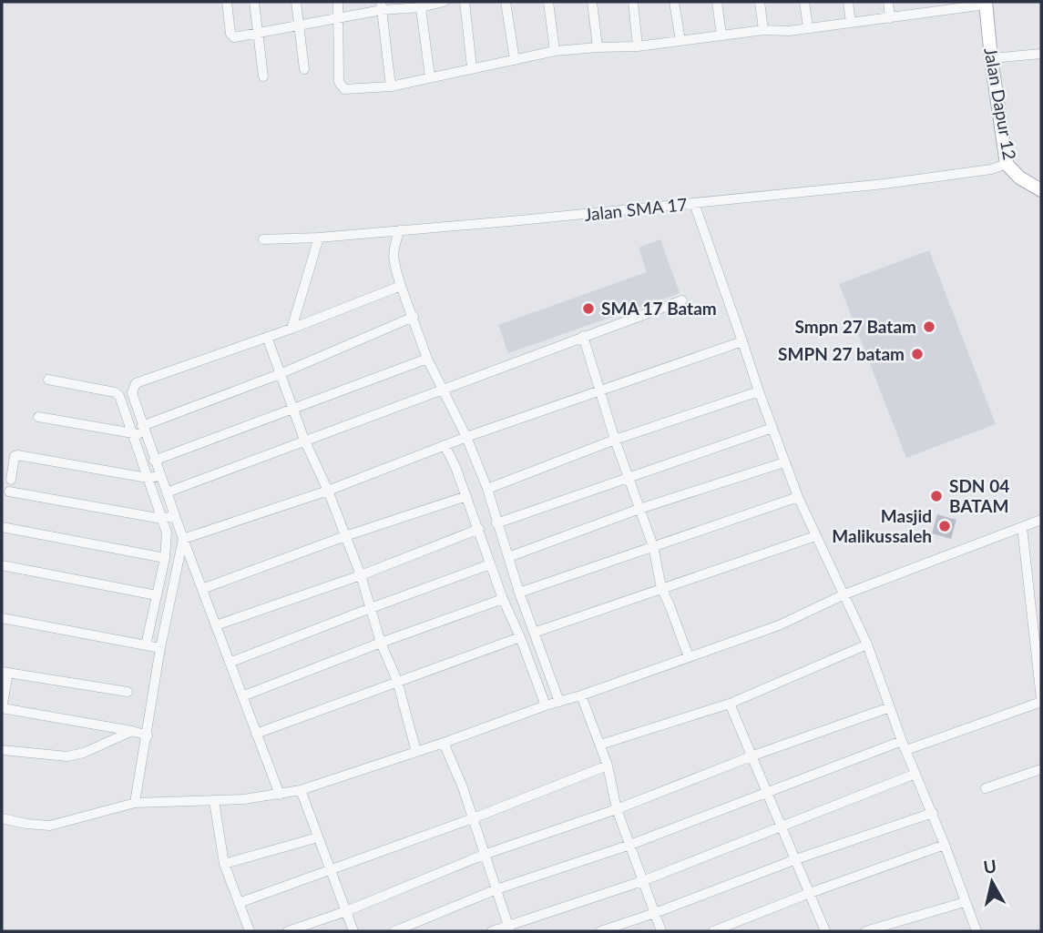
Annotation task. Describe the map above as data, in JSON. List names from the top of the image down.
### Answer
{
  "streets": {
    "street": ["Jalan Dapur 12", "Jalan SMA 17"]
  },
  "crossings": [
    ["Jalan Dapur 12", "Jalan SMA 17"]
  ],
  "places": [
    "SMA 17 Batam",
    "Smpn 27 Batam",
    "SMPN 27 batam",
    "SDN 04 BATAM",
    "Masjid Malikussaleh"
  ],
  "north": "top"
}
